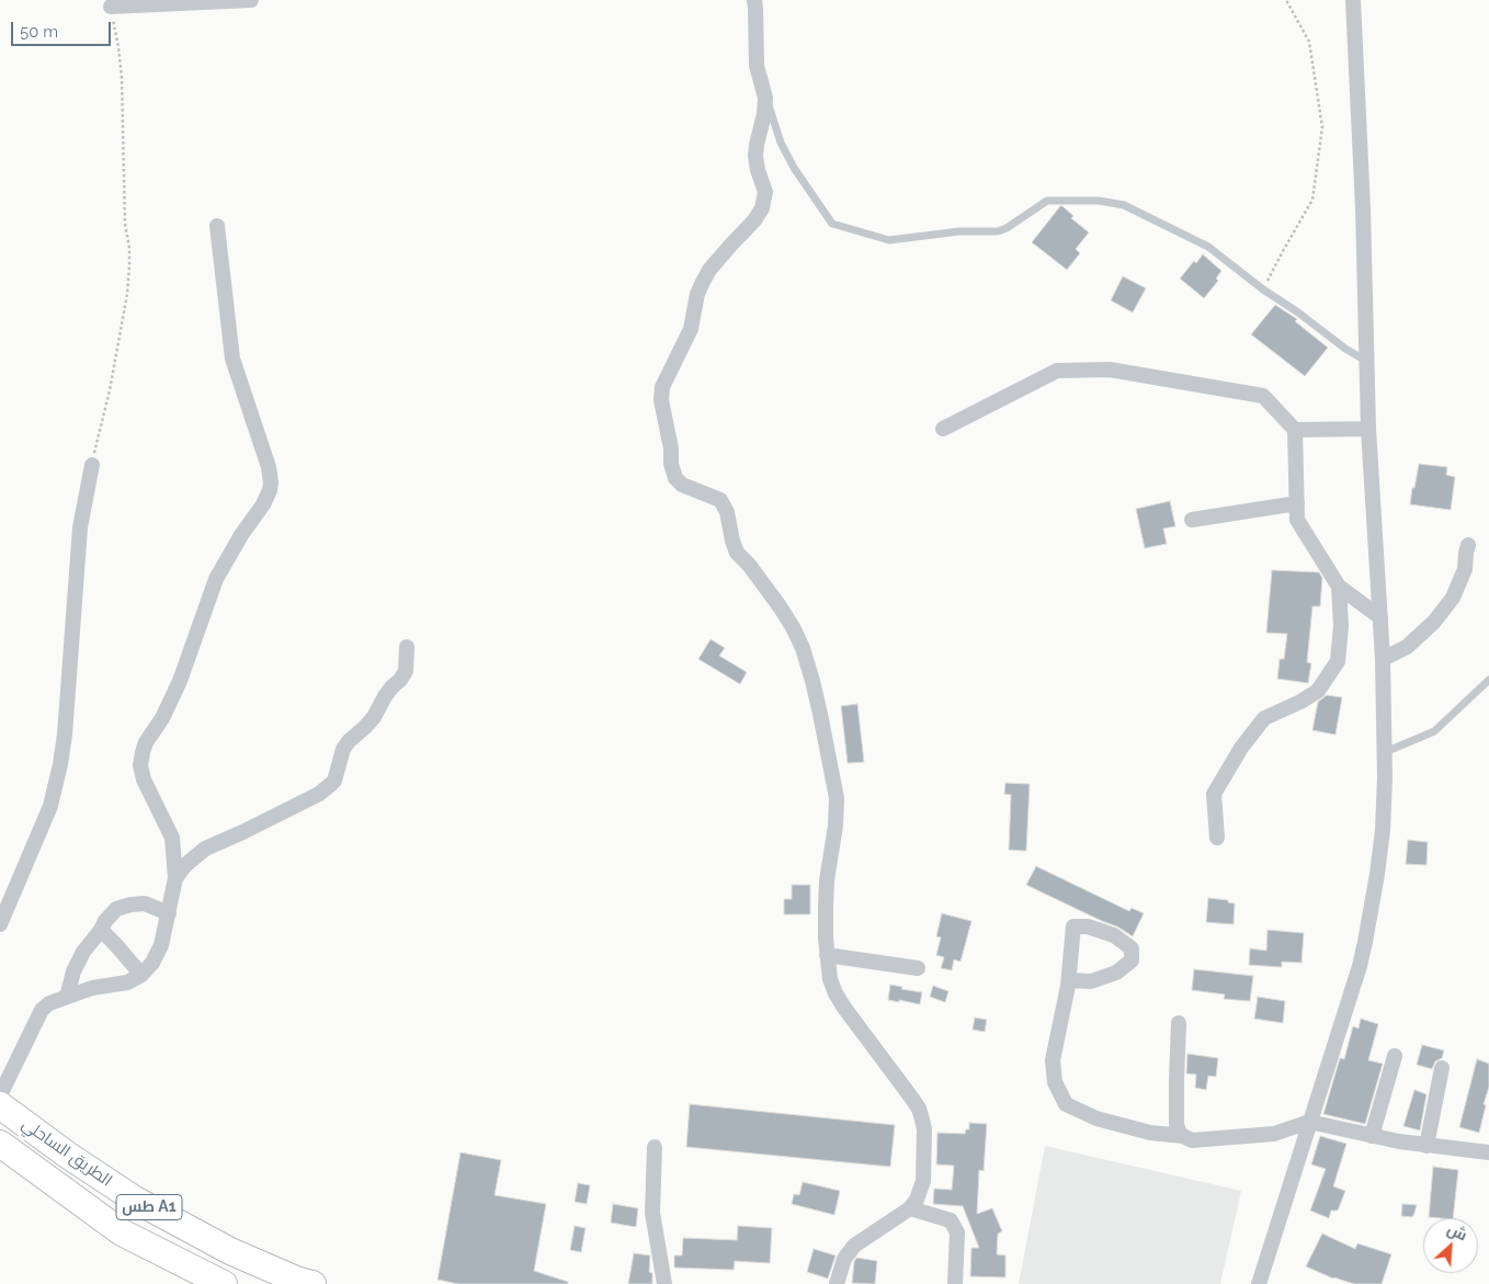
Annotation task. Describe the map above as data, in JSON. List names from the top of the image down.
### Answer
{
  "streets": {
    "highway": ["الطريق الساحلي", "طس A1"]
  },
  "scale_bar": "50 m",
  "north": "top right"
}
